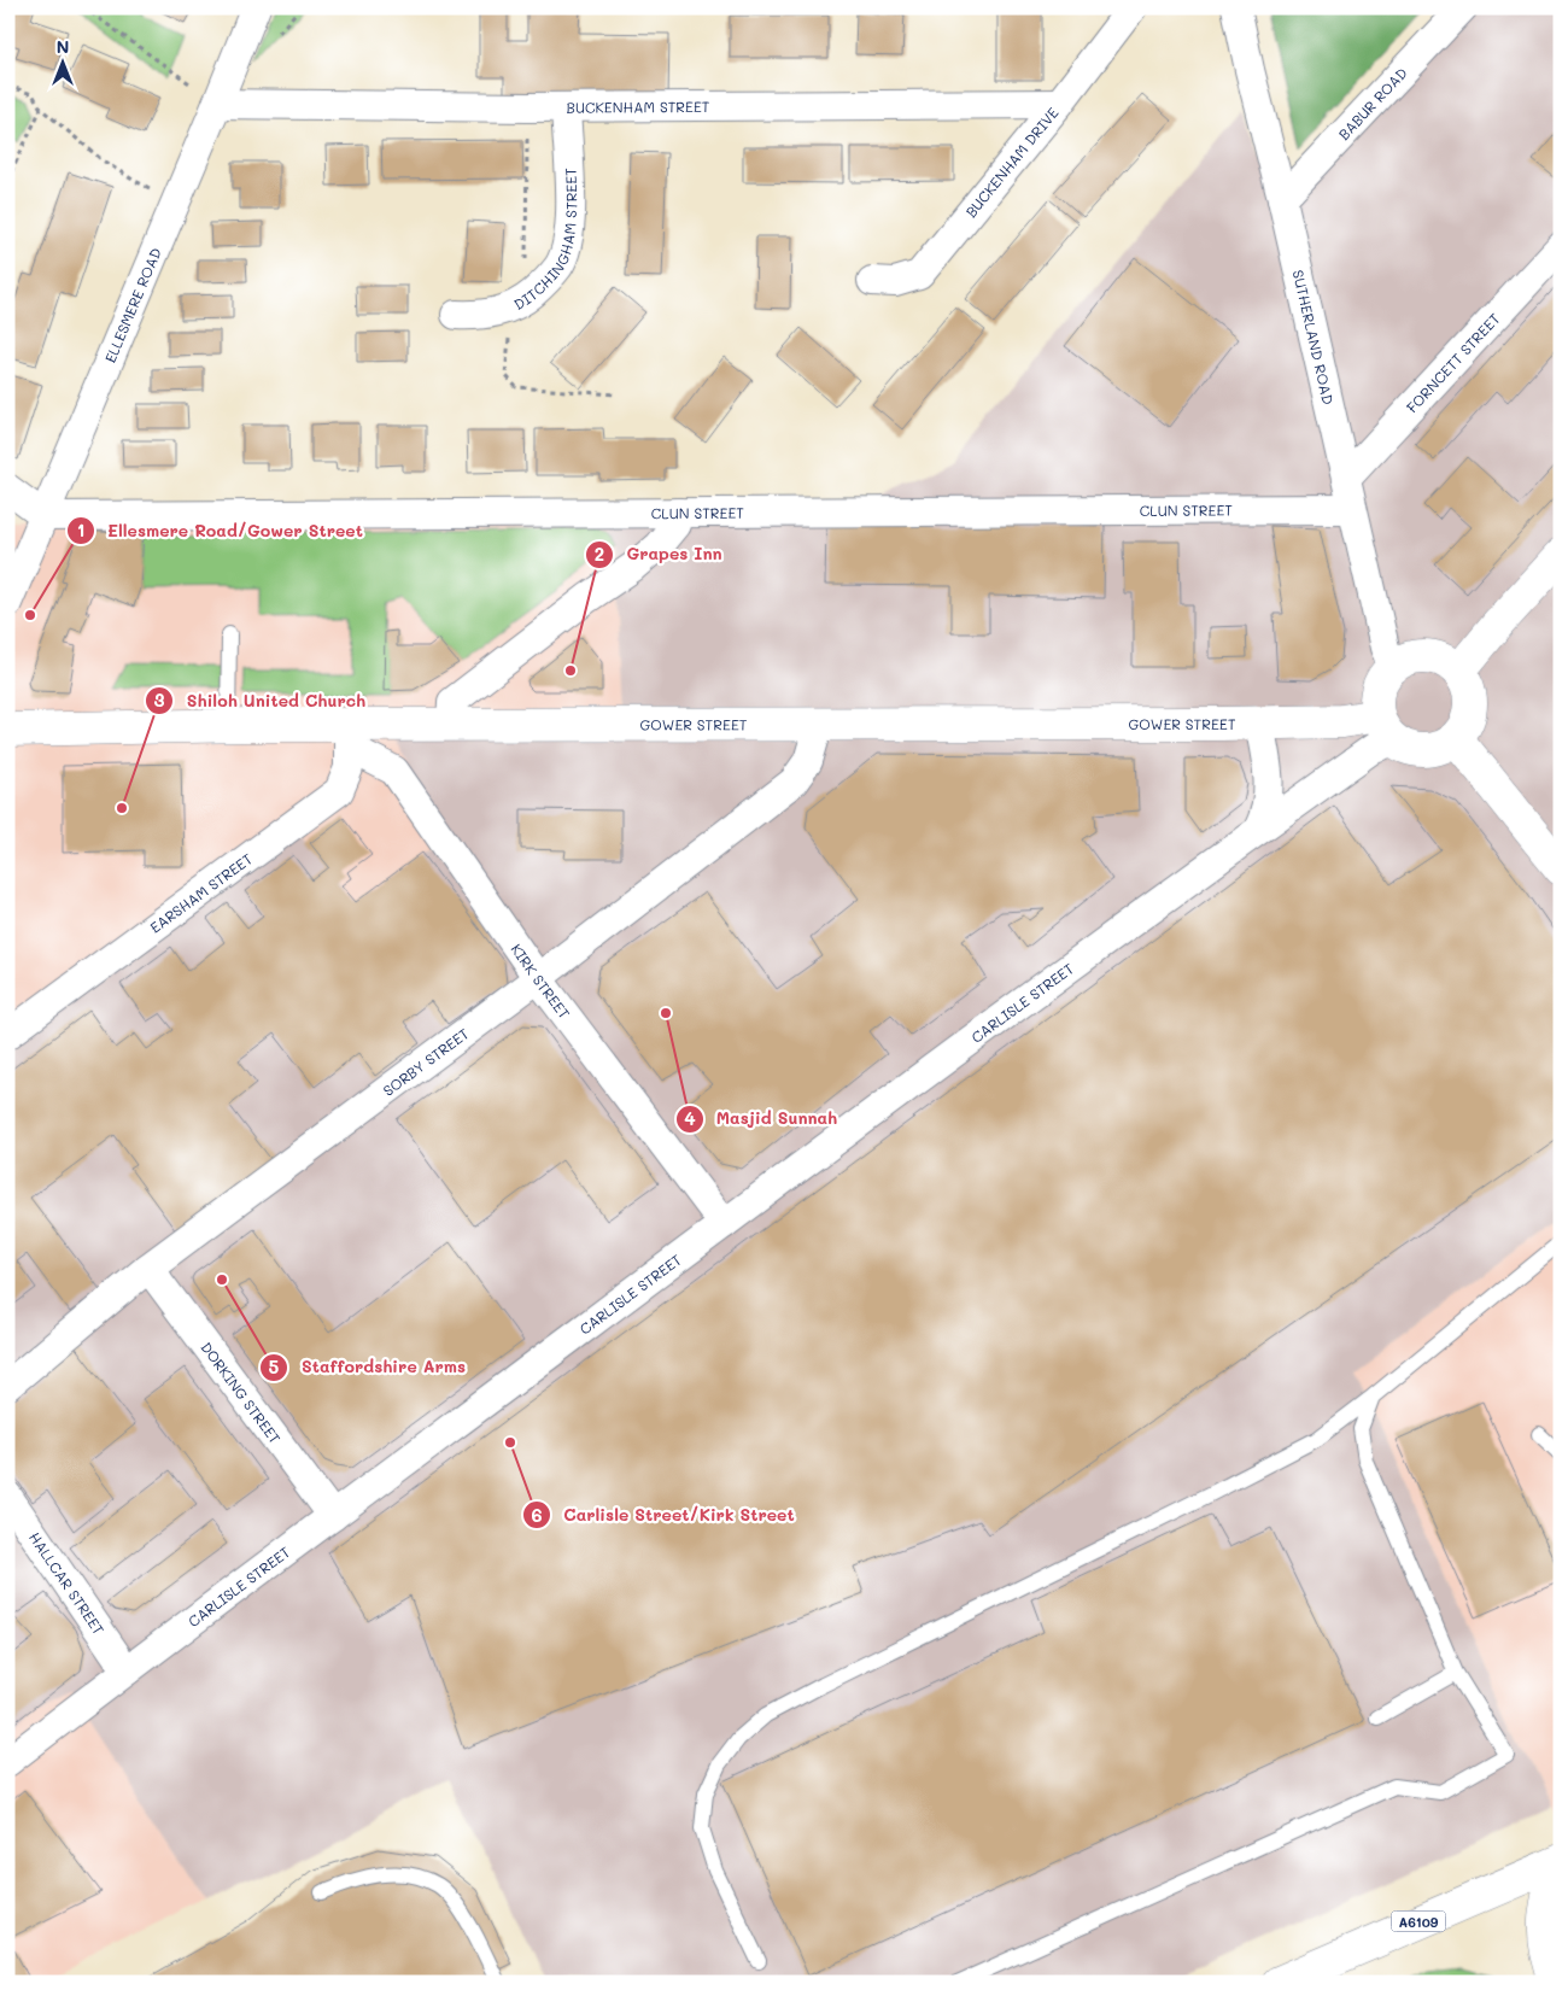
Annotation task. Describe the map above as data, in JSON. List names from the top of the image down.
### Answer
{
  "streets": {
    "main road": ["GOWER STREET", "A6109"],
    "street": [
      "BABUR ROAD",
      "BUCKENHAM STREET",
      "BUCKENHAM DRIVE",
      "DITCHINGHAM STREET",
      "ELLESMERE ROAD",
      "SUTHERLAND ROAD",
      "FORNCETT STREET",
      "CLUN STREET",
      "EARSHAM STREET",
      "KIRK STREET",
      "CARLISLE STREET",
      "SORBY STREET",
      "DORKING STREET",
      "HALLCAR STREET"
    ]
  },
  "crossings": [
    ["BABUR ROAD", "SUTHERLAND ROAD"],
    ["BUCKENHAM STREET", "BUCKENHAM DRIVE"],
    ["BUCKENHAM STREET", "DITCHINGHAM STREET"],
    ["BUCKENHAM STREET", "ELLESMERE ROAD"],
    ["ELLESMERE ROAD", "CLUN STREET"],
    ["SUTHERLAND ROAD", "FORNCETT STREET"],
    ["SUTHERLAND ROAD", "CLUN STREET"],
    ["SUTHERLAND ROAD", "GOWER STREET"],
    ["SUTHERLAND ROAD", "CARLISLE STREET"],
    ["GOWER STREET", "EARSHAM STREET"],
    ["GOWER STREET", "KIRK STREET"],
    ["GOWER STREET", "CARLISLE STREET"],
    ["GOWER STREET", "SORBY STREET"],
    ["EARSHAM STREET", "KIRK STREET"],
    ["KIRK STREET", "CARLISLE STREET"],
    ["KIRK STREET", "SORBY STREET"],
    ["CARLISLE STREET", "DORKING STREET"],
    ["CARLISLE STREET", "HALLCAR STREET"],
    ["SORBY STREET", "DORKING STREET"]
  ],
  "places": [
    "Ellesmere Road/Gower Street",
    "Grapes Inn",
    "Shiloh United Church",
    "Masjid Sunnah",
    "Staffordshire Arms",
    "Carlisle Street/Kirk Street"
  ],
  "north": "top"
}
